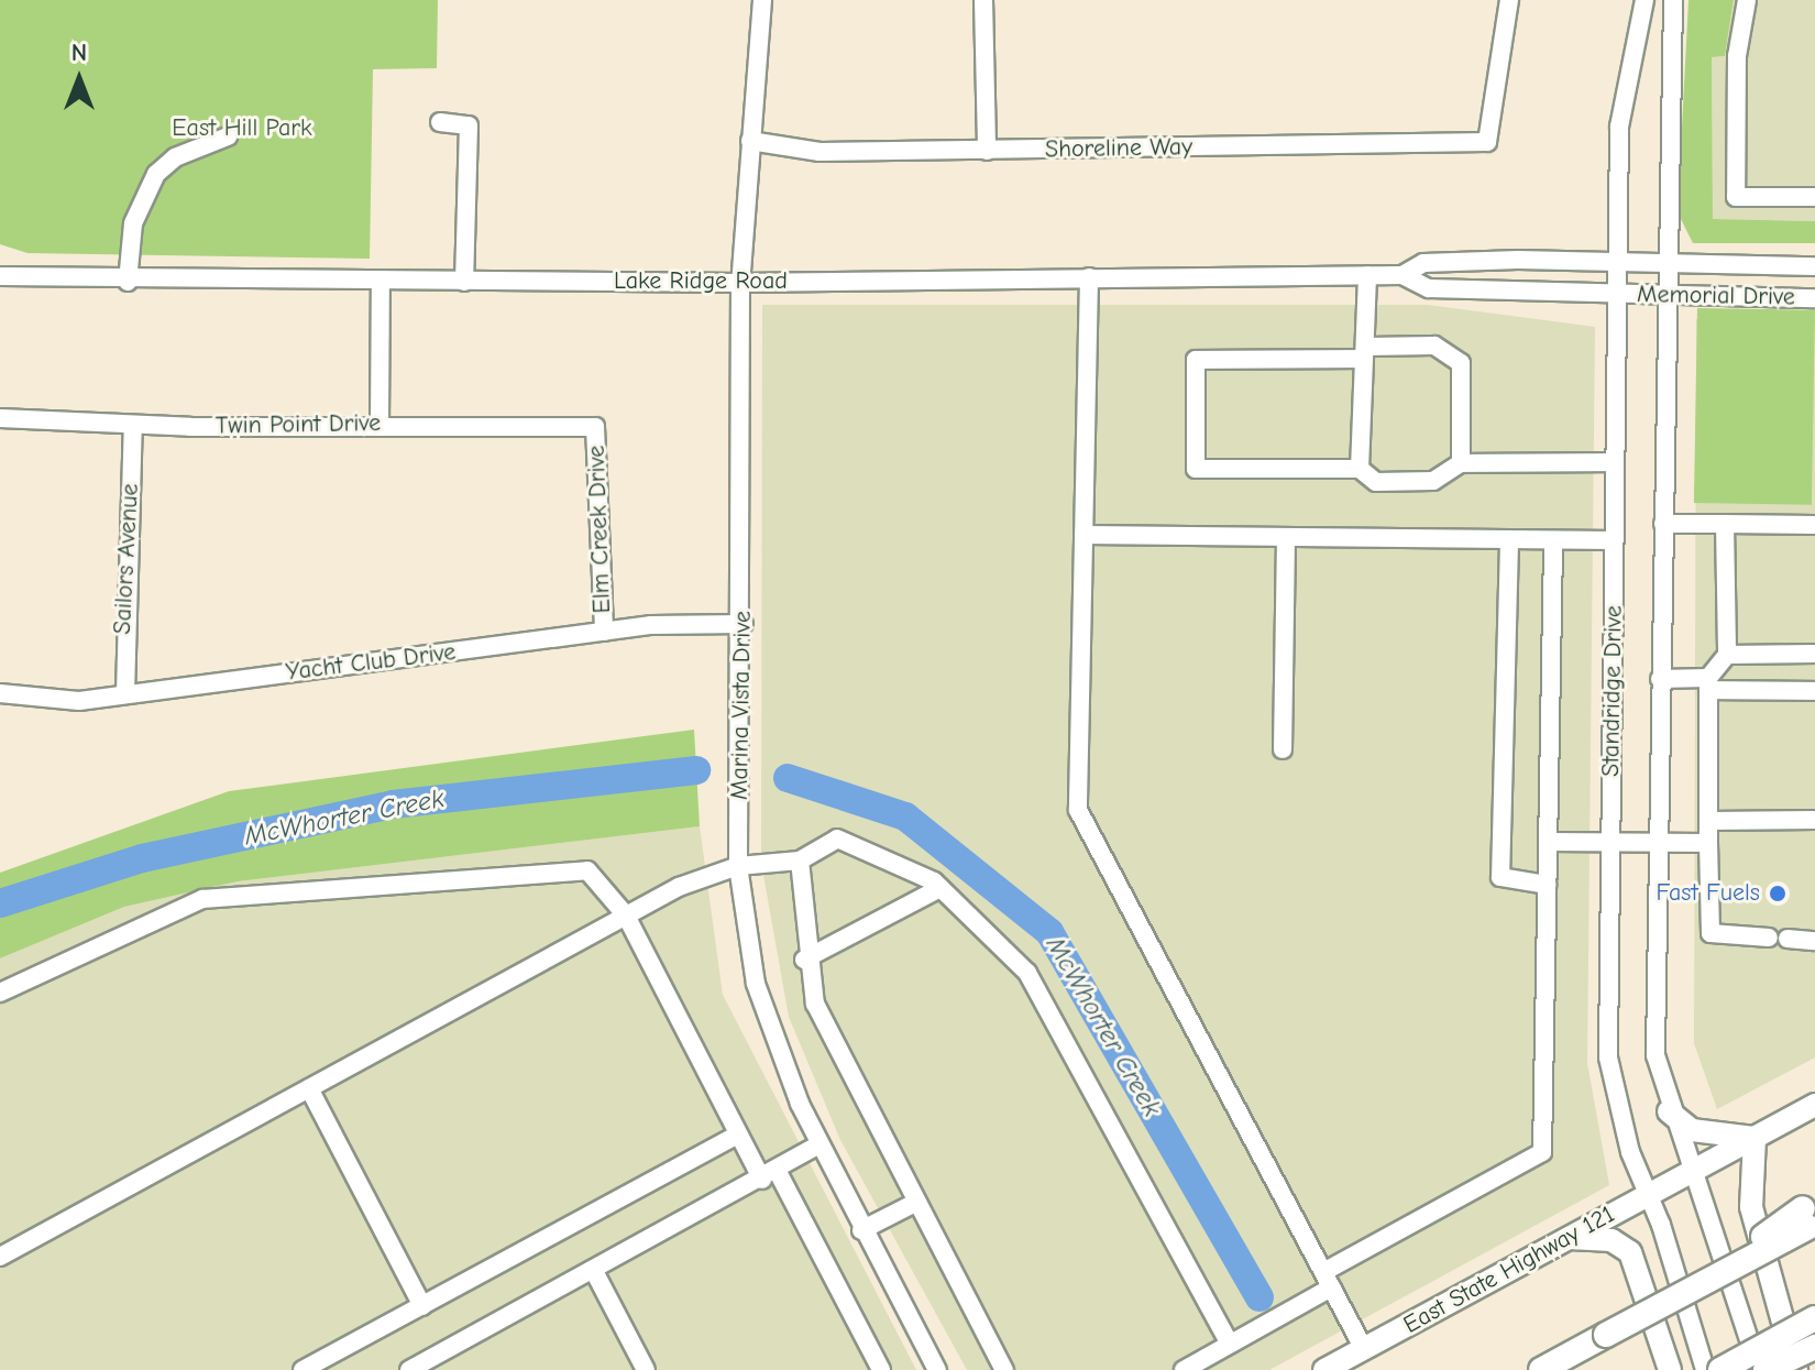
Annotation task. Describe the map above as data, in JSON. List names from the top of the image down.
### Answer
{
  "streets": {
    "main road": ["East State Highway 121"],
    "street": [
      "Shoreline Way",
      "Lake Ridge Road",
      "Memorial Drive",
      "Twin Point Drive",
      "Elm Creek Drive",
      "Sailors Avenue",
      "Yacht Club Drive",
      "Standridge Drive",
      "Marina Vista Drive"
    ]
  },
  "crossings": [
    ["Shoreline Way", "Marina Vista Drive"],
    ["Lake Ridge Road", "Memorial Drive"],
    ["Lake Ridge Road", "Standridge Drive"],
    ["Lake Ridge Road", "Marina Vista Drive"],
    ["Memorial Drive", "Standridge Drive"],
    ["Twin Point Drive", "Elm Creek Drive"],
    ["Twin Point Drive", "Sailors Avenue"],
    ["Elm Creek Drive", "Yacht Club Drive"],
    ["Sailors Avenue", "Yacht Club Drive"],
    ["Yacht Club Drive", "Marina Vista Drive"],
    ["Standridge Drive", "East State Highway 121"]
  ],
  "water": ["McWhorter Creek"],
  "parks": ["East Hill Park"],
  "places": ["Fast Fuels"],
  "north": "top"
}
